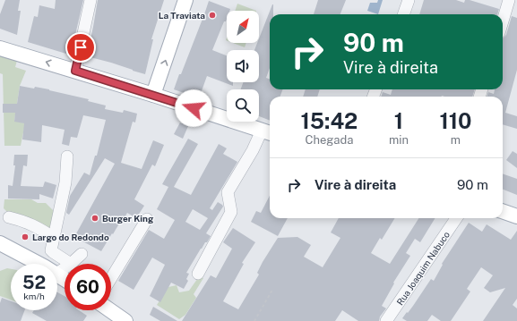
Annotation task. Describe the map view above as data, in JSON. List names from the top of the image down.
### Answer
{
  "streets": {
    "street": ["Rua Joaquim Nabuco"]
  },
  "places": ["La Traviata", "Burger King", "Largo do Redondo"],
  "north": "top right",
  "page": {
    "turn": ["90 m", "Vire à direita"],
    "eta": [
      "15:42",
      "Chegada",
      "1",
      "min",
      "110",
      "m"
    ],
    "list": [
      {
        "name": "Vire à direita",
        "value": "90 m"
      }
    ],
    "speed": "52 km/h",
    "limit": "60"
  }
}
